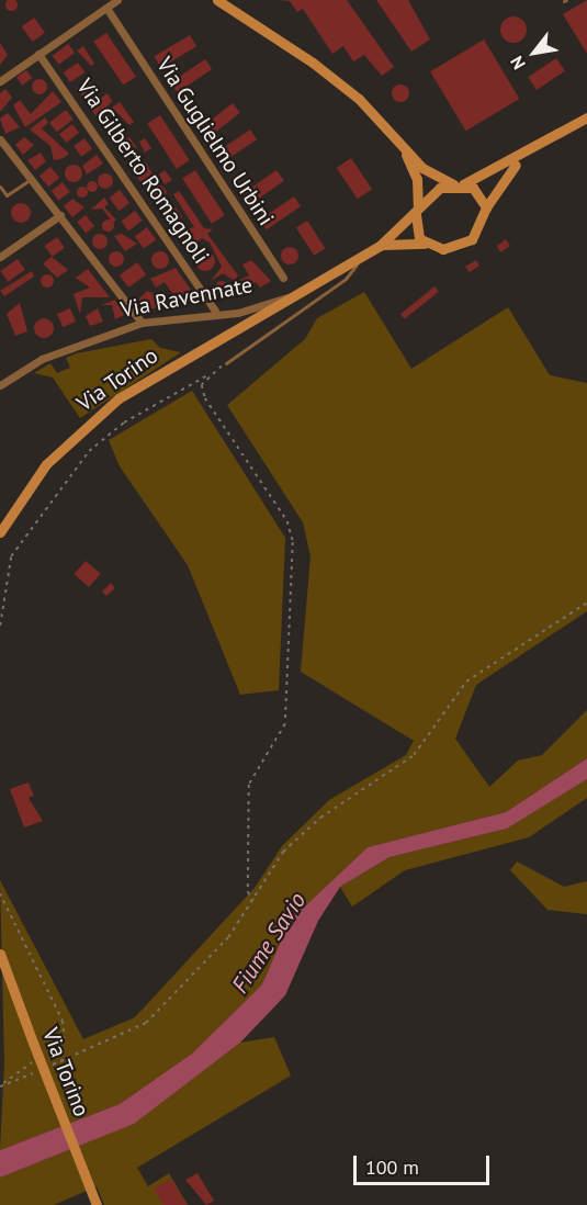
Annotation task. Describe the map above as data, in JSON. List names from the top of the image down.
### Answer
{
  "streets": {
    "main road": ["Via Ravennate", "Via Torino"],
    "street": ["Via Guglielmo Urbini", "Via Gilberto Romagnoli"]
  },
  "crossings": [
    ["Via Gilberto Romagnoli", "Via Ravennate"],
    ["Via Ravennate", "Via Torino"]
  ],
  "water": ["Fiume Savio"],
  "scale_bar": "100 m",
  "north": "bottom left"
}
